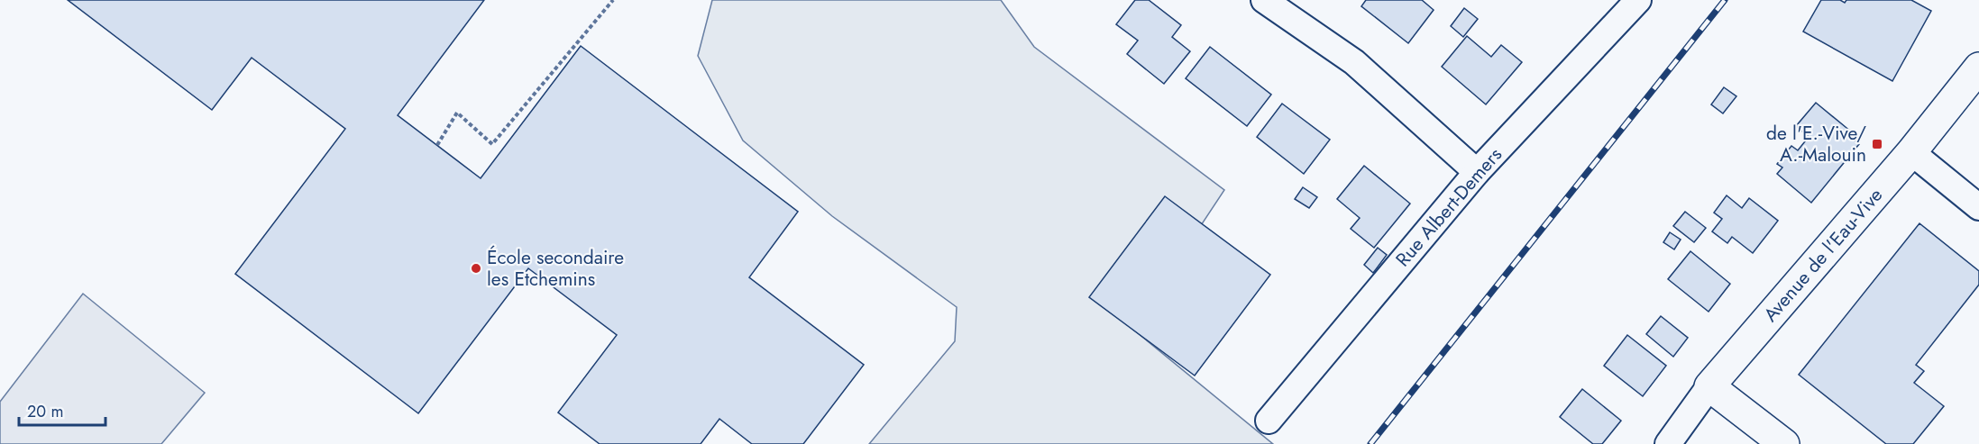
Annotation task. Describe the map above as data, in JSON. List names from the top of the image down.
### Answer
{
  "streets": {
    "street": ["Rue Albert-Demers", "Avenue de l'Eau-Vive"]
  },
  "places": {
    "transit": ["de l'E.-Vive/ A.-Malouin"],
    "other": ["École secondaire les Etchemins"]
  },
  "scale_bar": "20 m"
}
